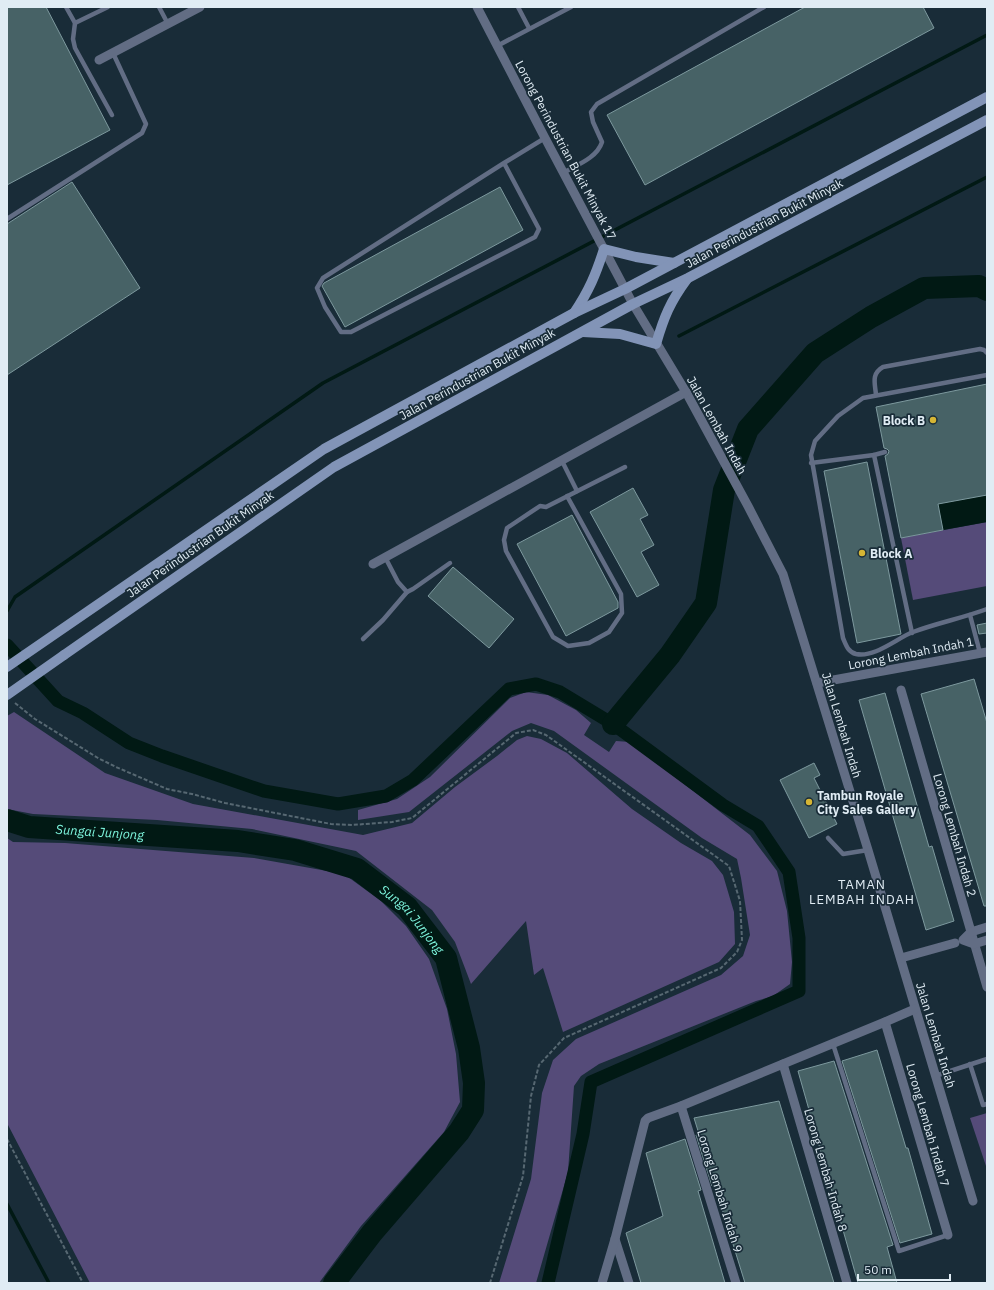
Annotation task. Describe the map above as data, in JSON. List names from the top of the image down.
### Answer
{
  "streets": {
    "main road": ["Jalan Perindustrian Bukit Minyak"],
    "street": [
      "Lorong Perindustrian Bukit Minyak 17",
      "Jalan Lembah Indah",
      "Lorong Lembah Indah 1",
      "Lorong Lembah Indah 2",
      "Lorong Lembah Indah 7",
      "Lorong Lembah Indah 8",
      "Lorong Lembah Indah 9"
    ]
  },
  "crossings": [
    ["Lorong Perindustrian Bukit Minyak 17", "Jalan Perindustrian Bukit Minyak"],
    ["Lorong Perindustrian Bukit Minyak 17", "Jalan Lembah Indah"],
    ["Jalan Perindustrian Bukit Minyak", "Jalan Lembah Indah"],
    ["Jalan Lembah Indah", "Lorong Lembah Indah 1"]
  ],
  "districts": ["TAMAN LEMBAH INDAH"],
  "water": ["Sungai Junjong"],
  "places": ["Block B", "Block A", "Tambun Royale City Sales Gallery"],
  "scale_bar": "50 m"
}
